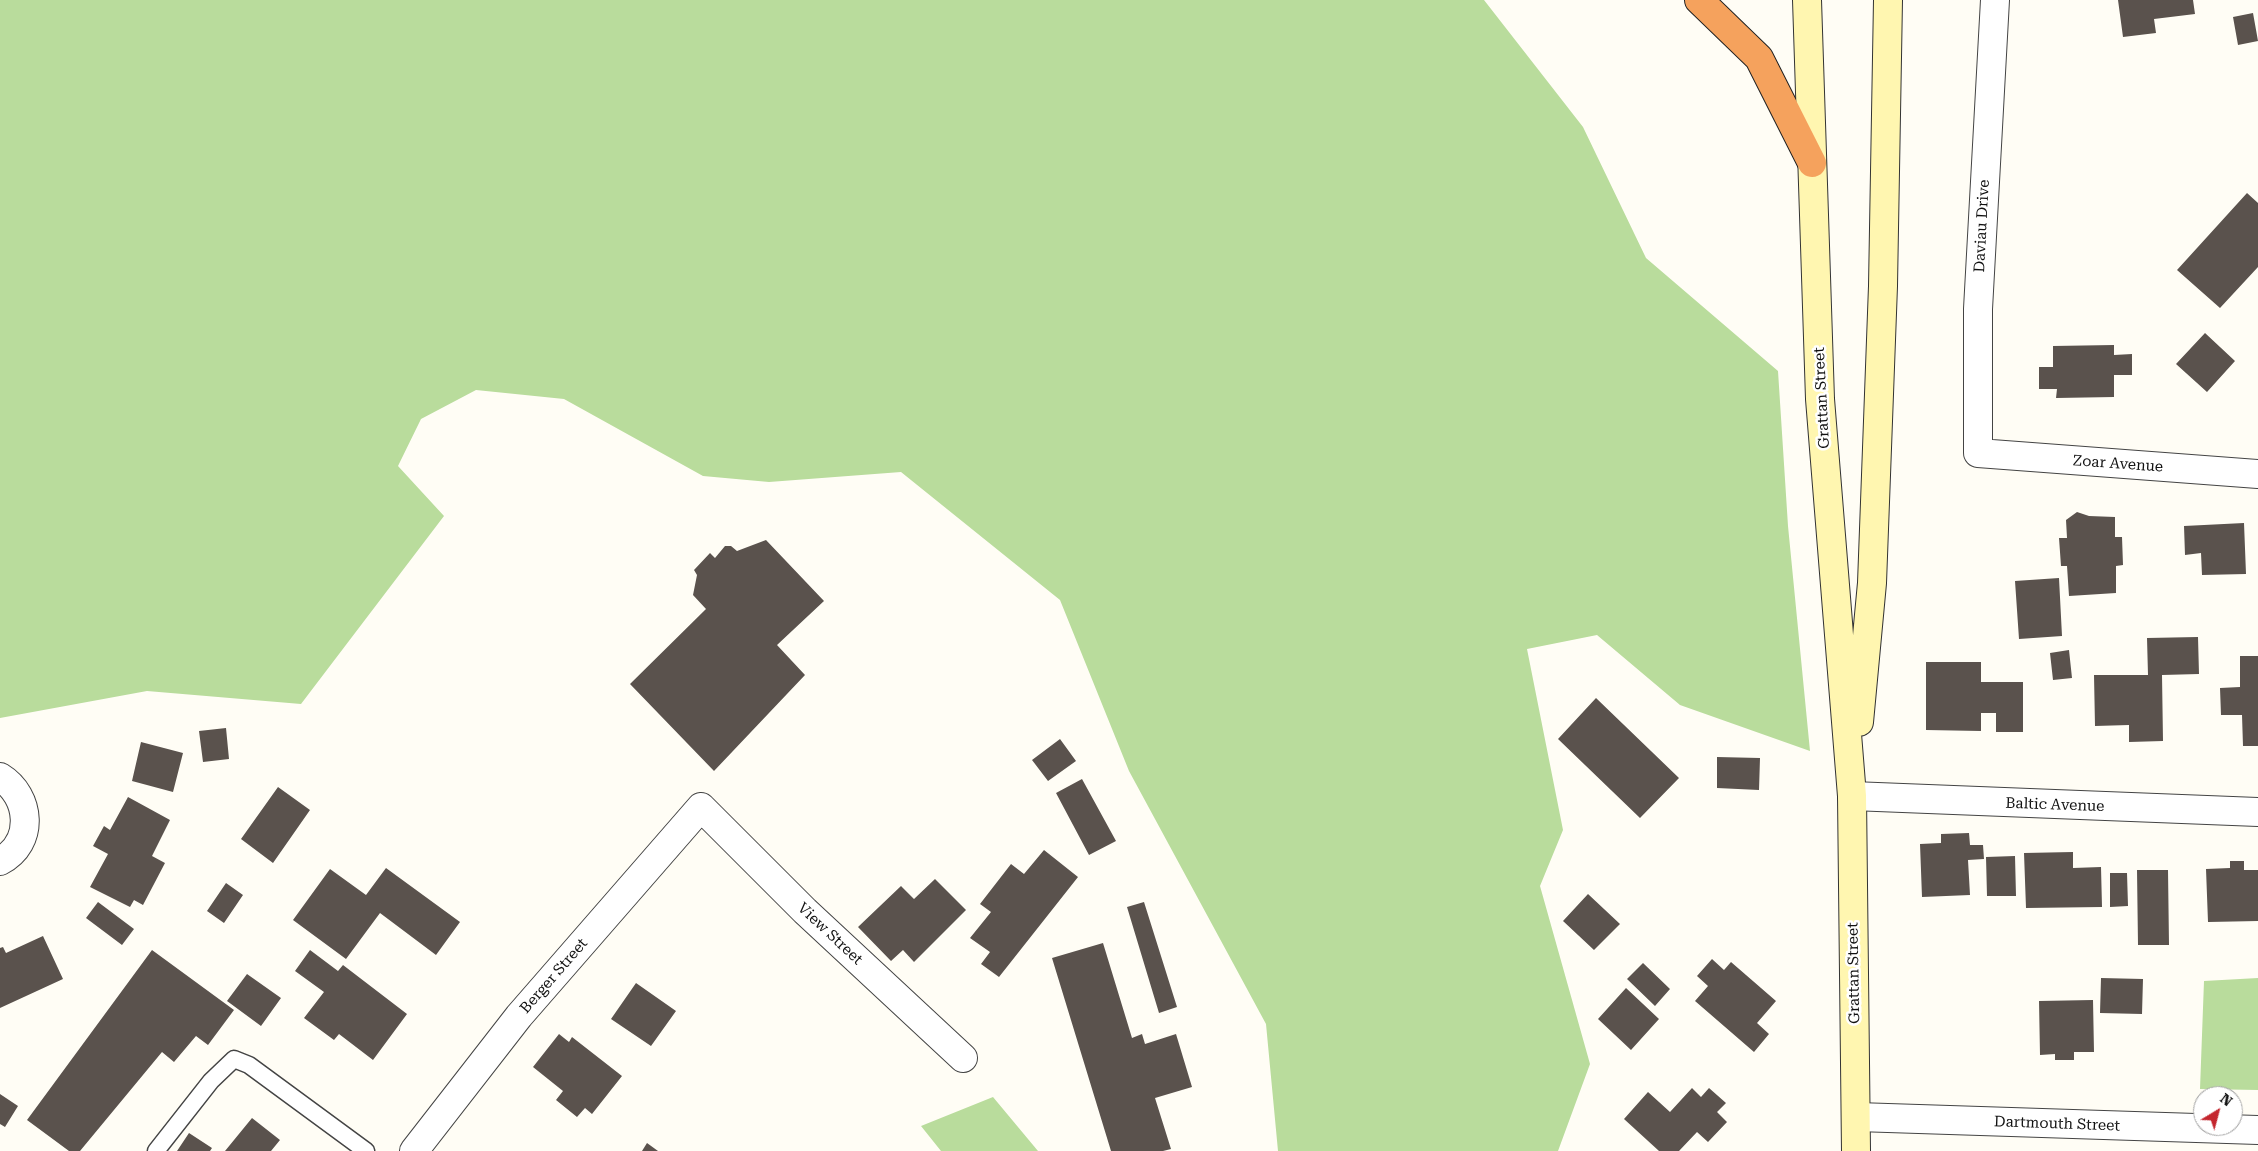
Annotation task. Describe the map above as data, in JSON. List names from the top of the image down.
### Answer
{
  "streets": {
    "main road": ["Grattan Street"],
    "street": [
      "Daviau Drive",
      "Zoar Avenue",
      "Baltic Avenue",
      "View Street",
      "Berger Street",
      "Dartmouth Street"
    ]
  },
  "crossings": [
    ["Daviau Drive", "Zoar Avenue"],
    ["Grattan Street", "Baltic Avenue"],
    ["Grattan Street", "Dartmouth Street"],
    ["View Street", "Berger Street"]
  ],
  "north": "top right"
}
